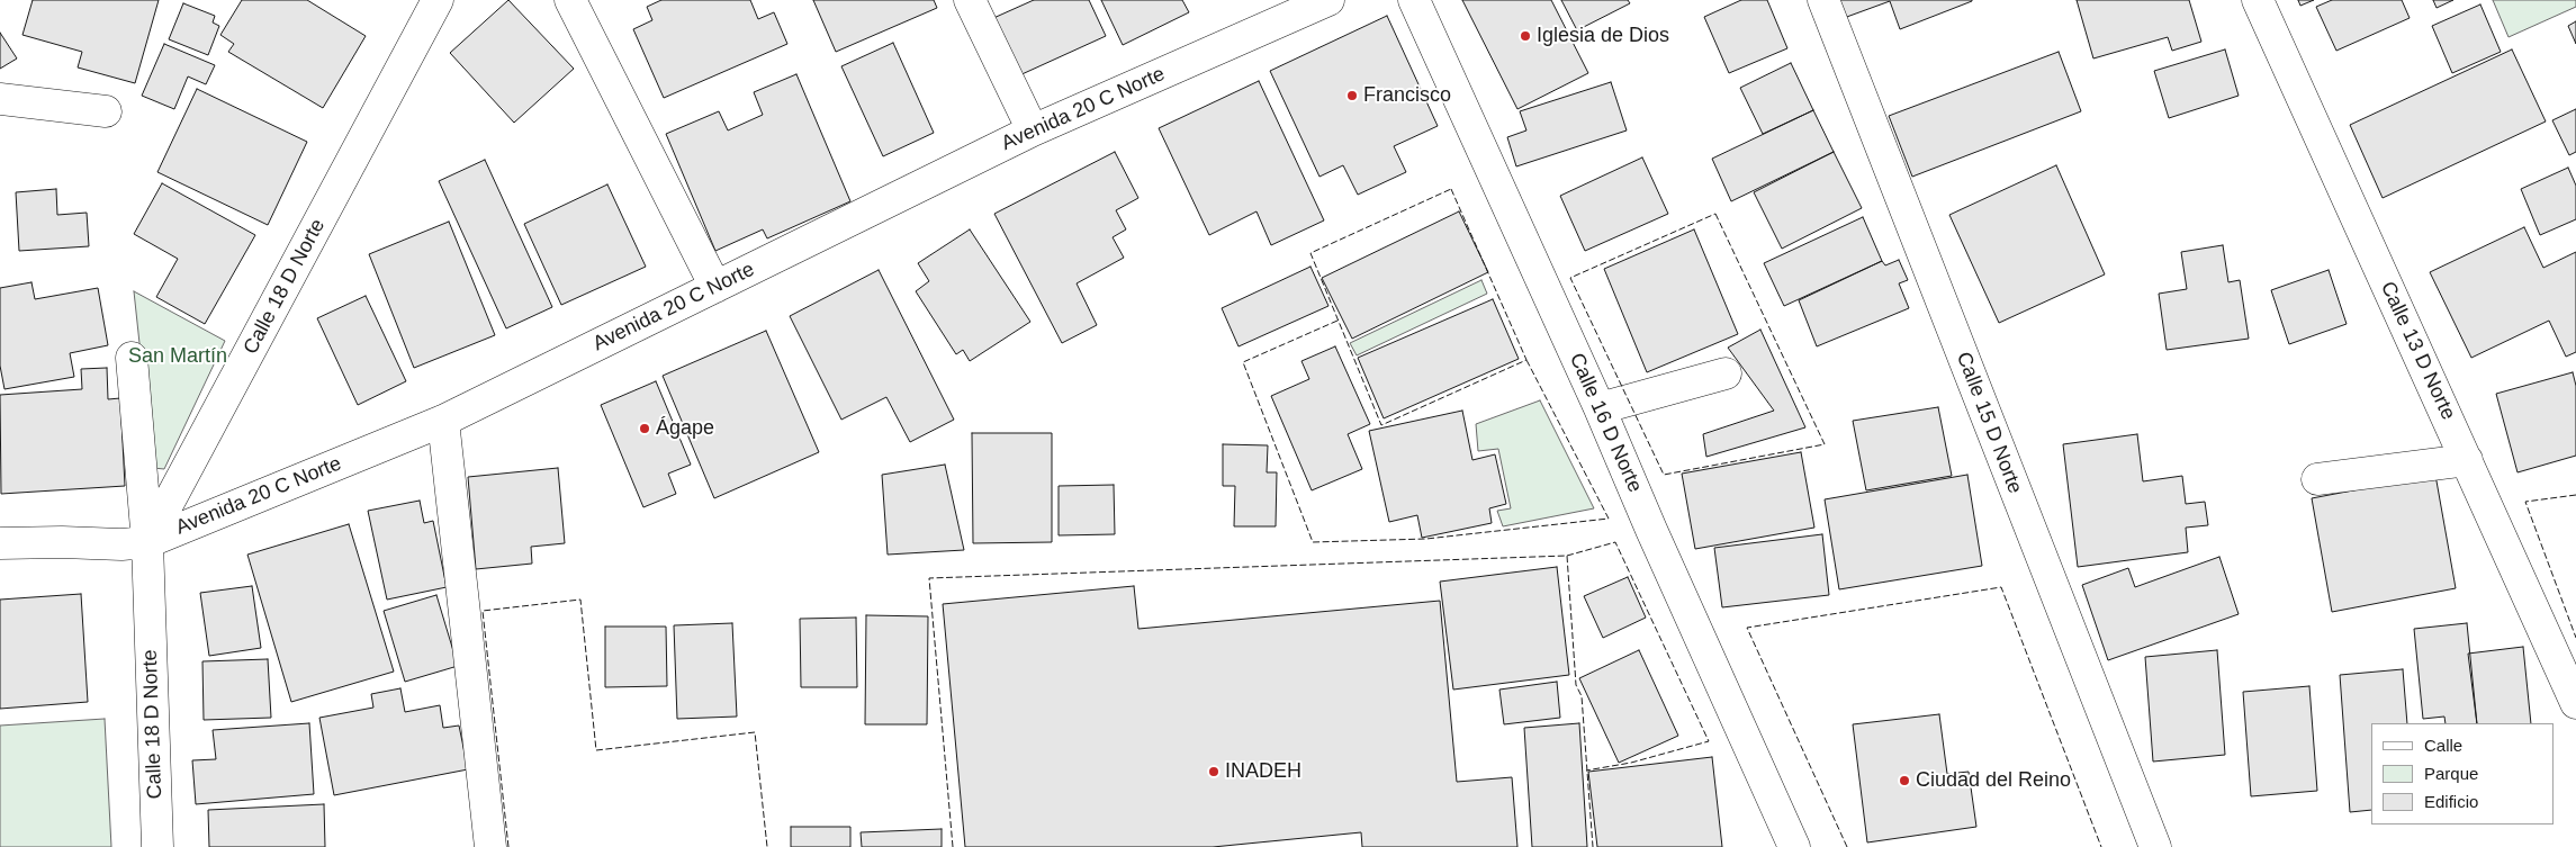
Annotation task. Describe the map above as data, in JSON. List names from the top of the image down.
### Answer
{
  "streets": {
    "street": [
      "Avenida 20 C Norte",
      "Calle 18 D Norte",
      "Calle 13 D Norte",
      "Calle 16 D Norte",
      "Calle 15 D Norte"
    ]
  },
  "crossings": [
    ["Avenida 20 C Norte", "Calle 18 D Norte"]
  ],
  "parks": ["San Martín"],
  "places": [
    "Iglesia de Dios",
    "Francisco",
    "Ágape",
    "INADEH",
    "Ciudad del Reino"
  ],
  "legend": ["Calle", "Parque", "Edificio"]
}
